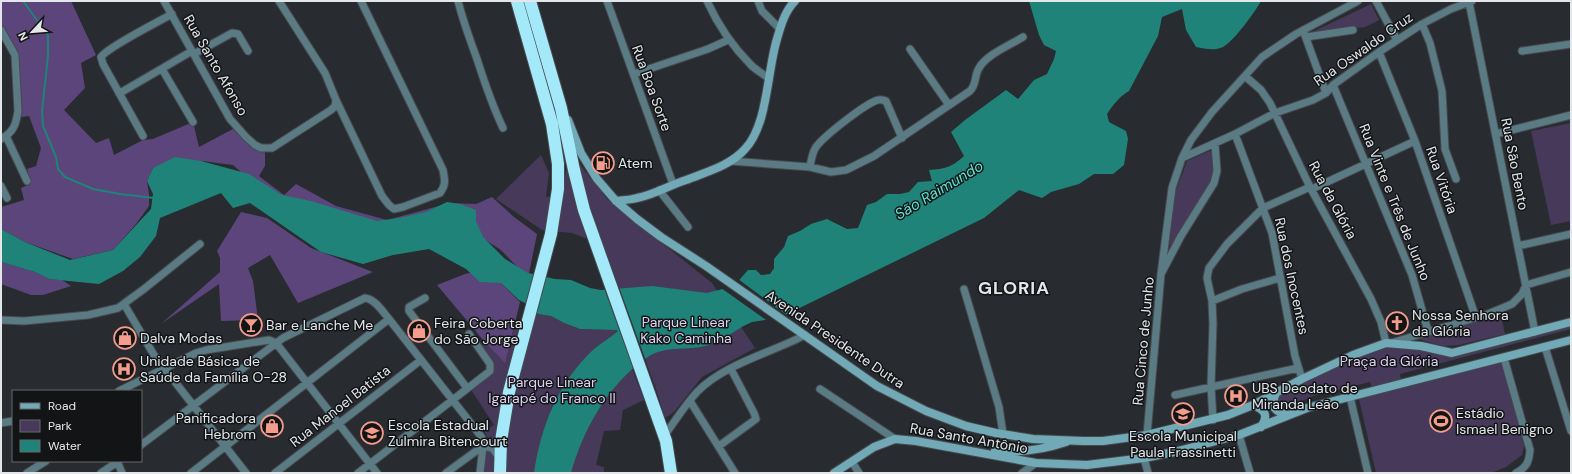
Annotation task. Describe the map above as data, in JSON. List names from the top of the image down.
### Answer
{
  "streets": {
    "street": [
      "Rua Oswaldo Cruz",
      "Rua Santo Afonso",
      "Rua Boa Sorte",
      "Rua São Bento",
      "Rua Vitória",
      "Rua da Glória",
      "Rua Vinte e Três de Junho",
      "Rua dos Inocentes",
      "Avenida Presidente Dutra",
      "Rua Cinco de Junho",
      "Rua Manoel Batista",
      "Rua Santo Antônio"
    ]
  },
  "crossings": [
    ["Rua Oswaldo Cruz", "Rua São Bento"],
    ["Rua Oswaldo Cruz", "Rua Vitória"],
    ["Rua Oswaldo Cruz", "Rua da Glória"],
    ["Rua Oswaldo Cruz", "Rua Vinte e Três de Junho"],
    ["Rua Oswaldo Cruz", "Rua dos Inocentes"],
    ["Rua Oswaldo Cruz", "Rua Cinco de Junho"],
    ["Rua São Bento", "Avenida Presidente Dutra"],
    ["Rua da Glória", "Avenida Presidente Dutra"],
    ["Rua dos Inocentes", "Avenida Presidente Dutra"],
    ["Avenida Presidente Dutra", "Rua Cinco de Junho"]
  ],
  "districts": ["GLORIA"],
  "water": ["São Raimundo"],
  "parks": ["Parque Linear Kako Caminha", "Praça da Glória", "Parque Linear Igarapé do Franco II"],
  "places": {
    "fuel station": ["Atem"],
    "church": ["Nossa Senhora da Glória"],
    "bar": ["Bar e Lanche Me"],
    "shop": ["Feira Coberta do São Jorge", "Dalva Modas", "Panificadora Hebrom"],
    "hospital": ["Unidade Básica de Saúde da Família O-28", "UBS Deodato de Miranda Leão"],
    "school or university": ["Escola Municipal Paula Frassinetti", "Escola Estadual Zulmira Bitencourt"],
    "sports": ["Estádio Ismael Benigno"]
  },
  "legend": ["Road", "Park", "Water"],
  "north": "bottom left"
}
